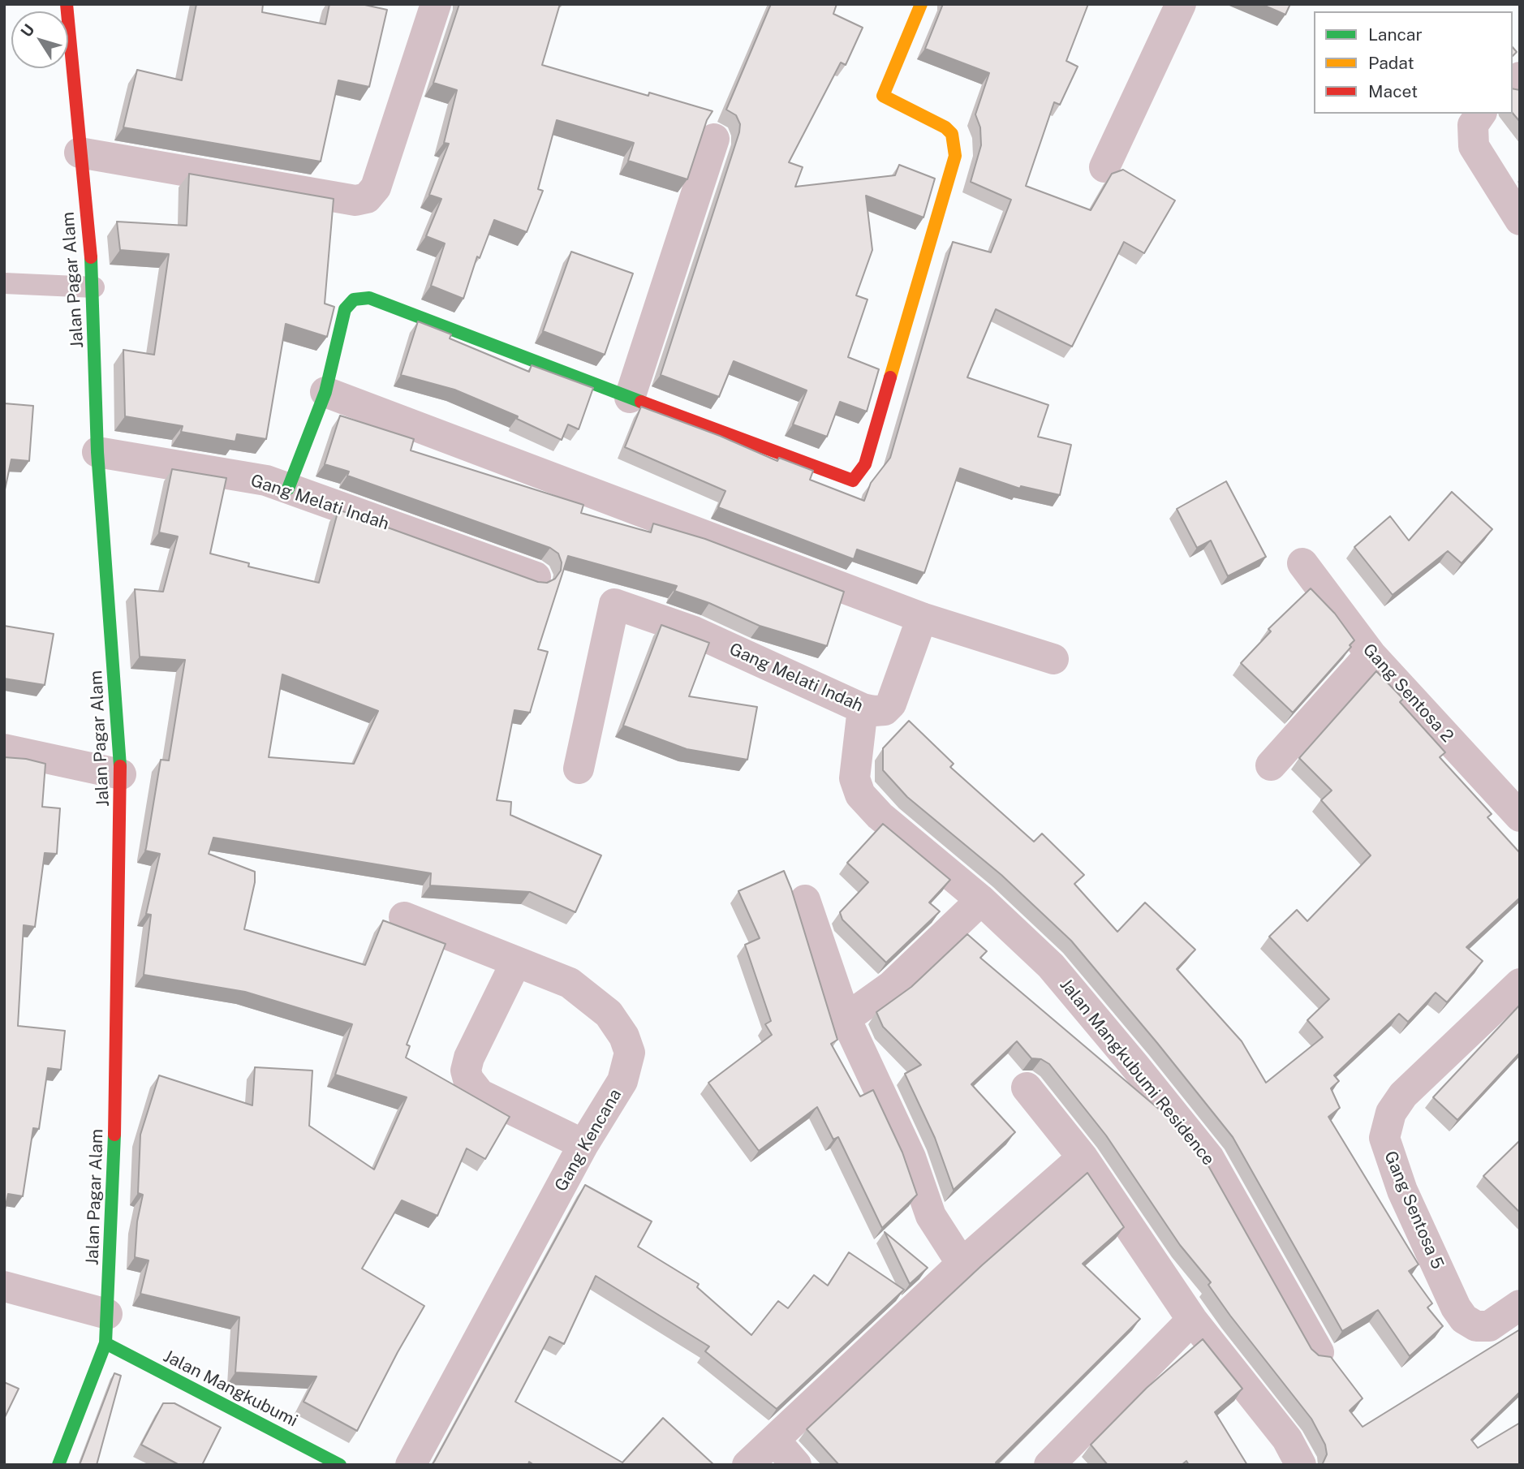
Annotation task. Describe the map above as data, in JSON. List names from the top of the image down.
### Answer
{
  "streets": {
    "street": [
      "Jalan Pagar Alam",
      "Gang Melati Indah",
      "Gang Sentosa 2",
      "Jalan Mangkubumi Residence",
      "Gang Kencana",
      "Gang Sentosa 5",
      "Jalan Mangkubumi"
    ]
  },
  "crossings": [
    ["Jalan Pagar Alam", "Gang Melati Indah"],
    ["Jalan Pagar Alam", "Jalan Mangkubumi"],
    ["Gang Melati Indah", "Jalan Mangkubumi Residence"]
  ],
  "legend": ["Lancar", "Padat", "Macet"],
  "north": "top left"
}
